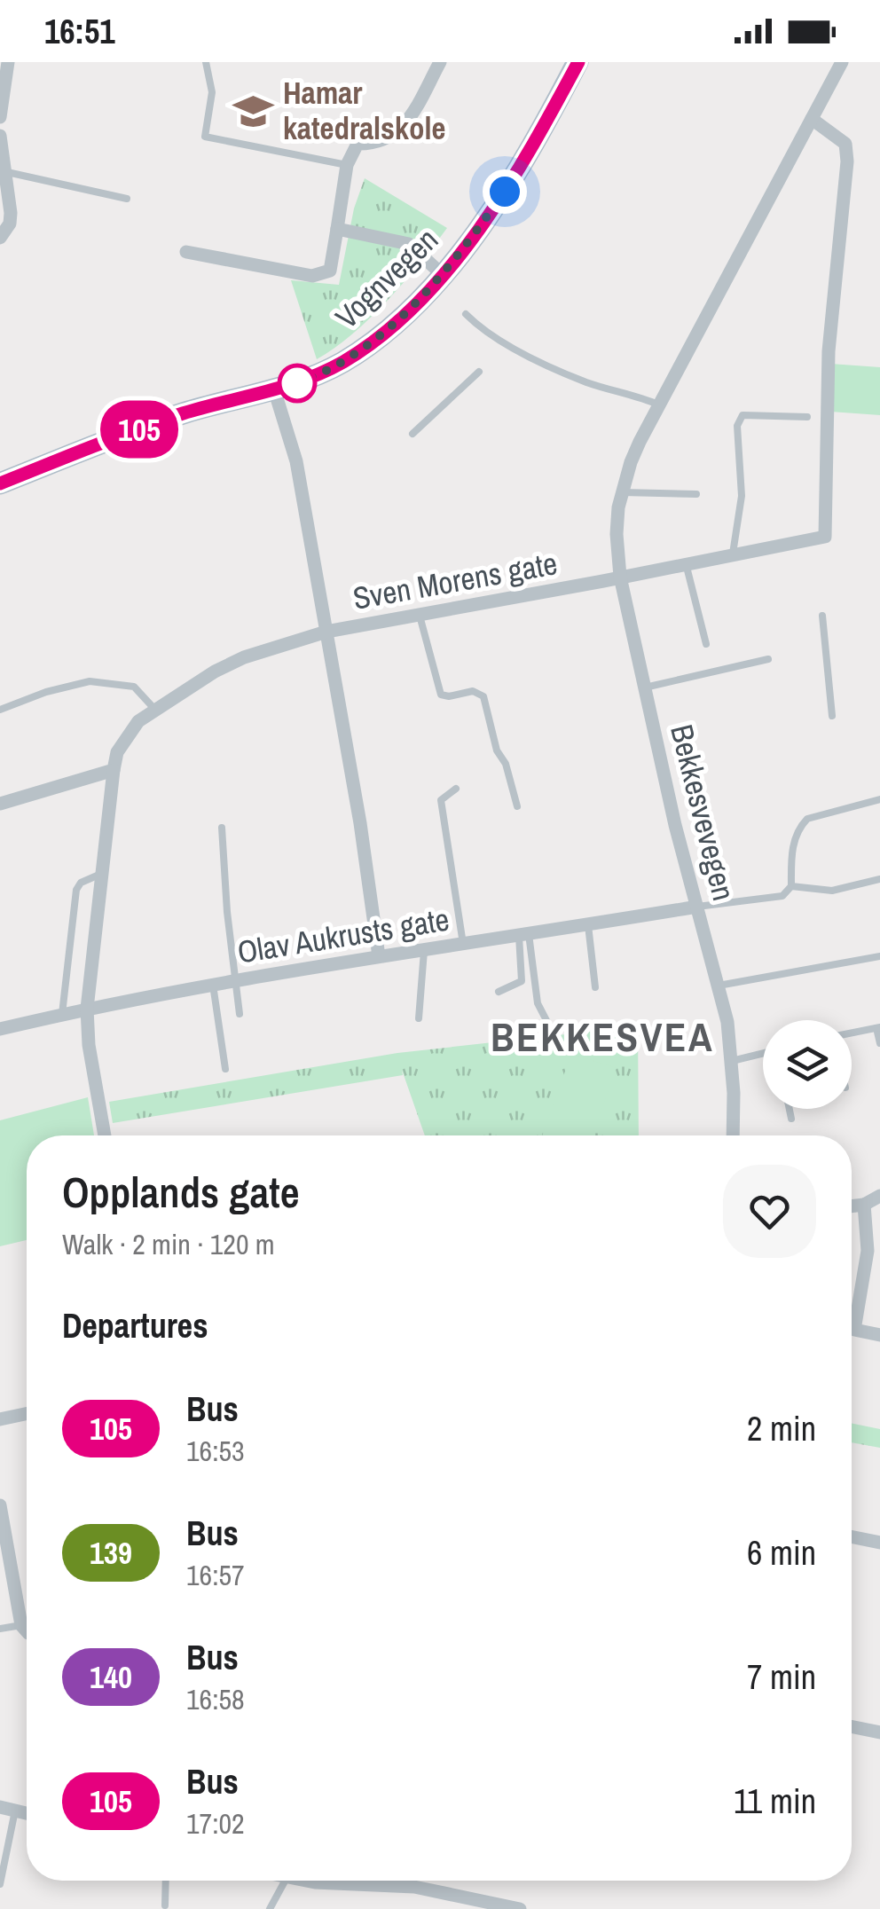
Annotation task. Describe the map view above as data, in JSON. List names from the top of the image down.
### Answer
{
  "streets": {
    "main road": ["Vognvegen"],
    "street": ["Sven Morens gate", "Bekkesvevegen", "Olav Aukrusts gate"]
  },
  "crossings": [
    ["Sven Morens gate", "Bekkesvevegen"],
    ["Sven Morens gate", "Olav Aukrusts gate"],
    ["Bekkesvevegen", "Olav Aukrusts gate"]
  ],
  "districts": ["BEKKESVEA"],
  "places": {
    "school or university": ["Hamar katedralskole"]
  },
  "lines": ["bus line 105"],
  "page": {
    "status": "16:51",
    "on_map": "105",
    "heading": [
      ["Opplands gate", "Walk · 2 min · 120 m"],
      "Departures"
    ],
    "list": [
      {
        "mark": "105",
        "name": "Bus",
        "note": "16:53",
        "value": "2 min"
      },
      {
        "mark": "139",
        "name": "Bus",
        "note": "16:57",
        "value": "6 min"
      },
      {
        "mark": "140",
        "name": "Bus",
        "note": "16:58",
        "value": "7 min"
      },
      {
        "mark": "105",
        "name": "Bus",
        "note": "17:02",
        "value": "11 min"
      }
    ]
  }
}
